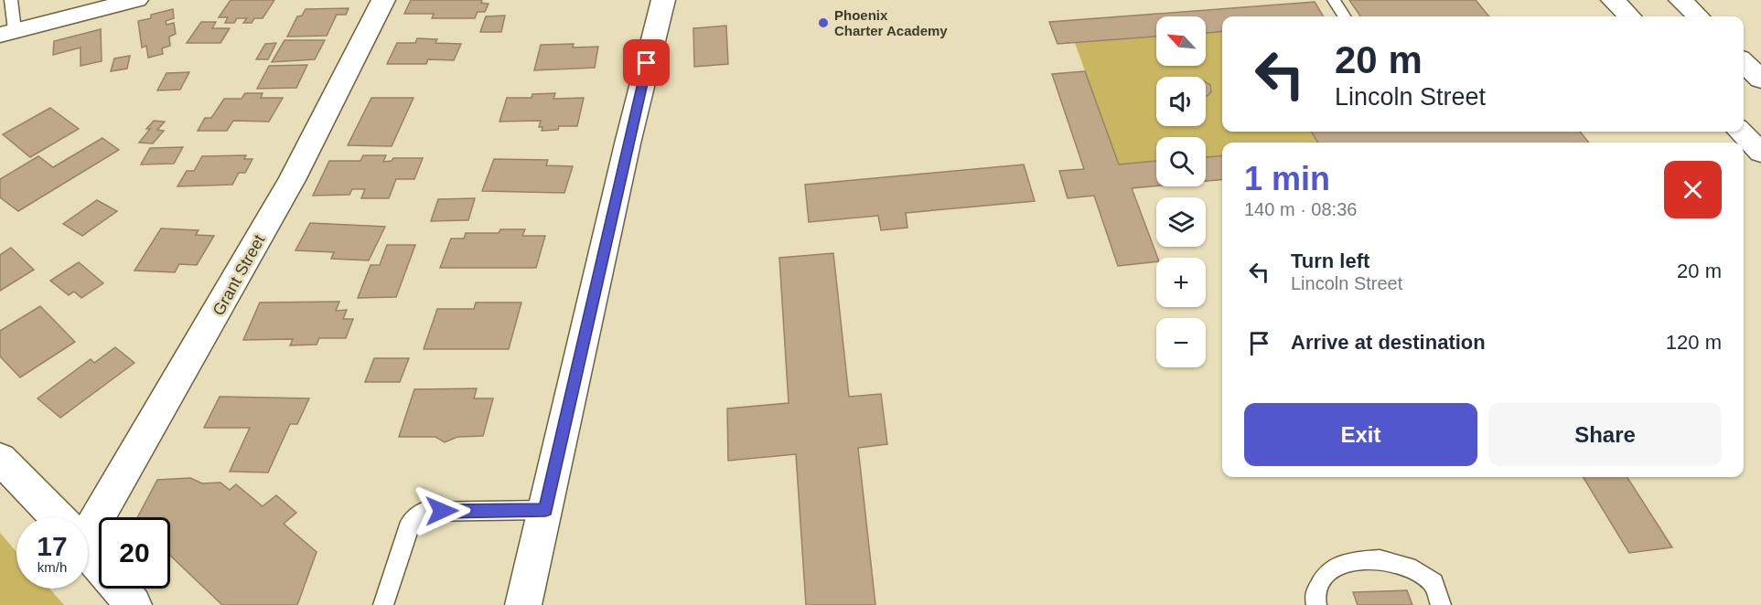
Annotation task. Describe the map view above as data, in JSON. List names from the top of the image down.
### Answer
{
  "streets": {
    "street": ["Grant Street"]
  },
  "places": ["Phoenix Charter Academy"],
  "north": "top left",
  "page": {
    "map_buttons": ["+", "−"],
    "turn": ["20 m", "Lincoln Street"],
    "heading": ["1 min", "140 m · 08:36"],
    "list": [
      {
        "name": "Turn left",
        "note": "Lincoln Street",
        "value": "20 m"
      },
      {
        "name": "Arrive at destination",
        "value": "120 m"
      }
    ],
    "buttons": ["Exit", "Share"],
    "speed": "17 km/h",
    "limit": "20"
  }
}
